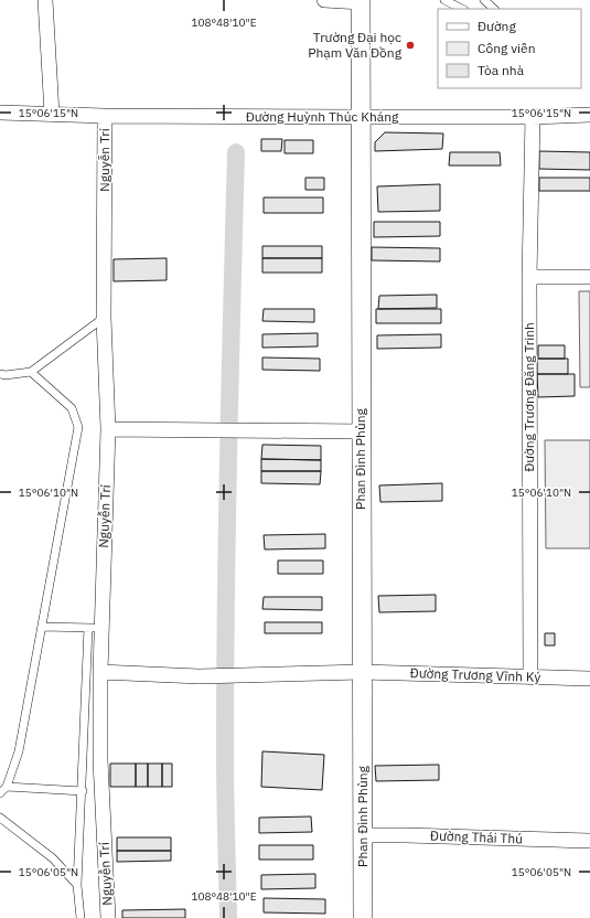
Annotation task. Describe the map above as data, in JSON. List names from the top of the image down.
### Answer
{
  "streets": {
    "street": [
      "Đường Huỳnh Thúc Kháng",
      "Nguyễn Trí",
      "Đường Trương Đăng Trinh",
      "Phan Đình Phùng",
      "Đường Trương Vĩnh Ký",
      "Đường Thái Thú"
    ]
  },
  "crossings": [
    ["Đường Huỳnh Thúc Kháng", "Nguyễn Trí"],
    ["Đường Huỳnh Thúc Kháng", "Đường Trương Đăng Trinh"],
    ["Đường Huỳnh Thúc Kháng", "Phan Đình Phùng"],
    ["Nguyễn Trí", "Đường Trương Vĩnh Ký"],
    ["Đường Trương Đăng Trinh", "Đường Trương Vĩnh Ký"],
    ["Phan Đình Phùng", "Đường Trương Vĩnh Ký"],
    ["Phan Đình Phùng", "Đường Thái Thú"]
  ],
  "places": ["Trường Đại học Phạm Văn Đồng"],
  "legend": ["Đường", "Công viên", "Tòa nhà"],
  "coordinates": [
    "108°48'10\"E",
    "15°06'15\"N",
    "15°06'10\"N",
    "15°06'05\"N"
  ]
}
